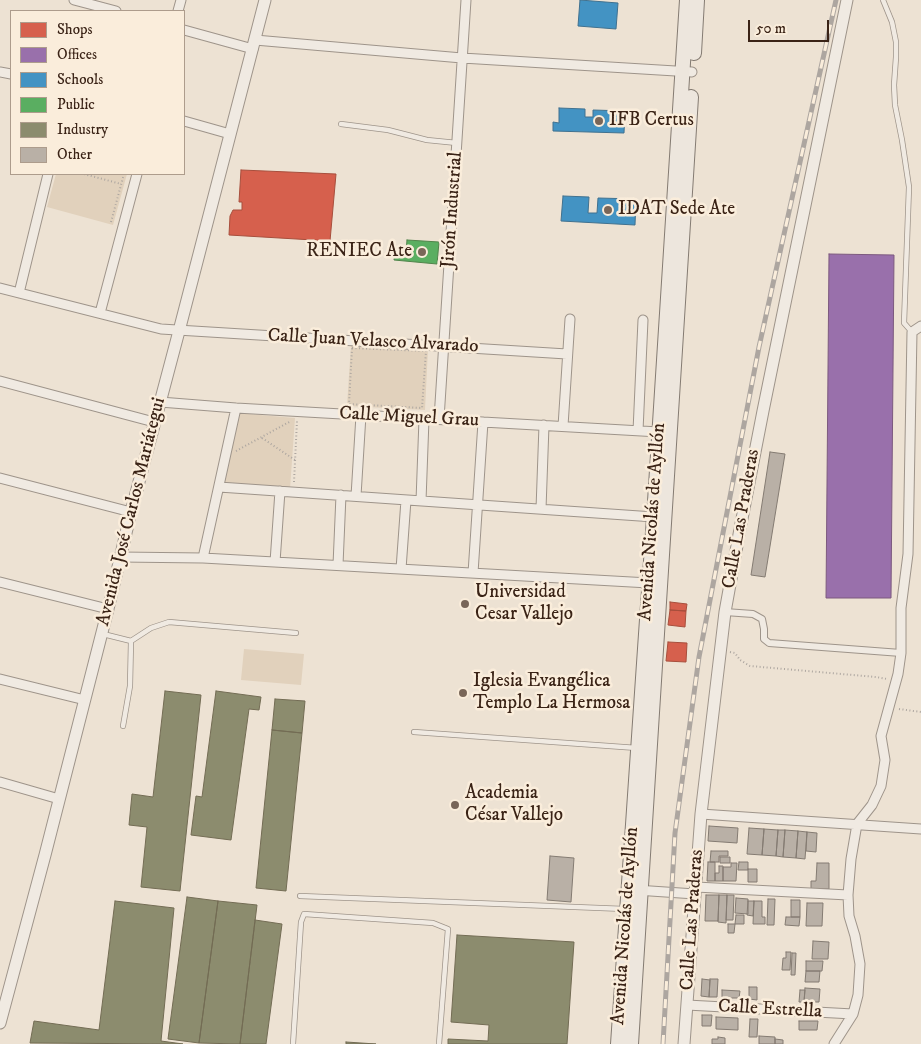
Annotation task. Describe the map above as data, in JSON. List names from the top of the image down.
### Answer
{
  "streets": {
    "main road": ["Avenida Nicolás de Ayllón"],
    "street": [
      "Jirón Industrial",
      "Calle Juan Velasco Alvarado",
      "Calle Miguel Grau",
      "Avenida José Carlos Mariátegui",
      "Calle Las Praderas",
      "Calle Estrella"
    ]
  },
  "crossings": [
    ["Jirón Industrial", "Calle Juan Velasco Alvarado"],
    ["Jirón Industrial", "Calle Miguel Grau"],
    ["Calle Juan Velasco Alvarado", "Avenida José Carlos Mariátegui"],
    ["Calle Miguel Grau", "Avenida José Carlos Mariátegui"],
    ["Calle Miguel Grau", "Avenida Nicolás de Ayllón"],
    ["Calle Las Praderas", "Calle Estrella"]
  ],
  "places": [
    "IFB Certus",
    "IDAT Sede Ate",
    "RENIEC Ate",
    "Universidad Cesar Vallejo",
    "Iglesia Evangélica Templo La Hermosa",
    "Academia César Vallejo"
  ],
  "legend": [
    "Shops",
    "Offices",
    "Schools",
    "Public",
    "Industry",
    "Other"
  ],
  "scale_bar": "50 m"
}
